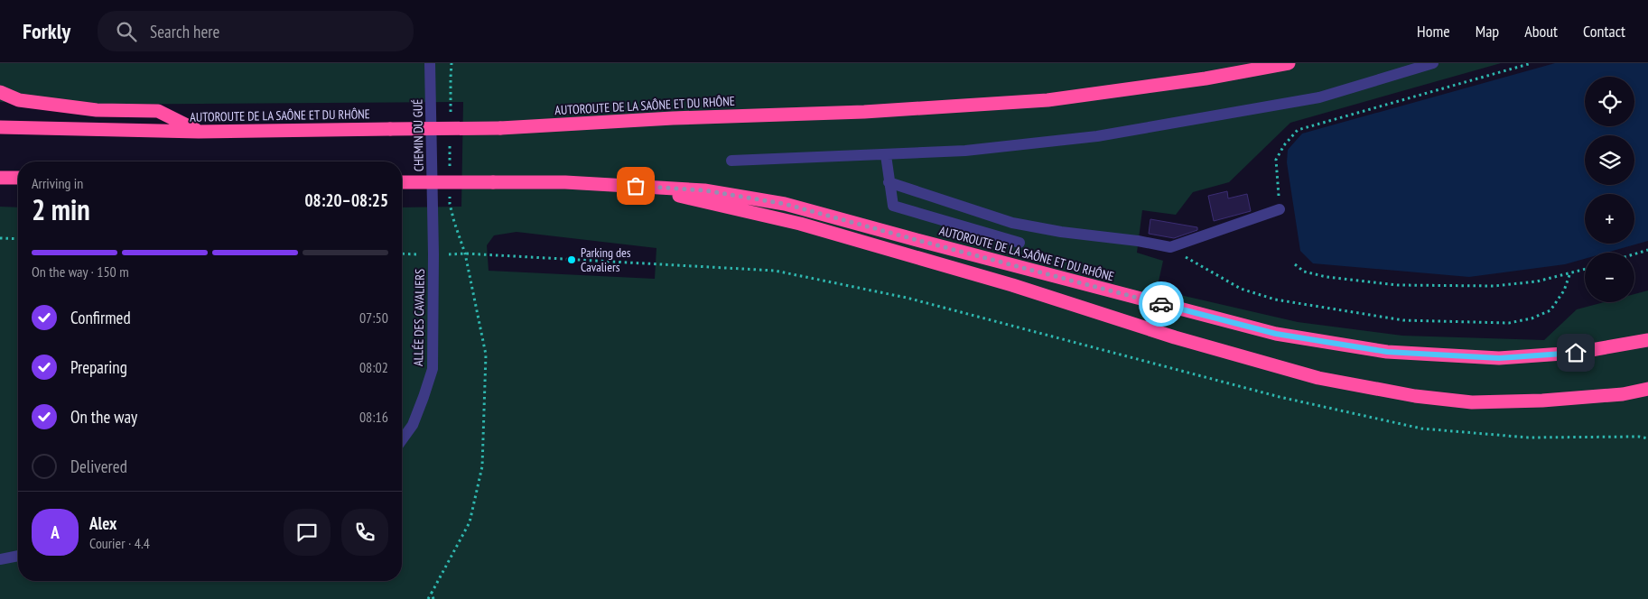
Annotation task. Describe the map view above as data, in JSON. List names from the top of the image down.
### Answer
{
  "streets": {
    "highway": ["AUTOROUTE DE LA SAÔNE ET DU RHÔNE"],
    "street": ["CHEMIN DU GUÉ", "ALLÉE DES CAVALIERS"]
  },
  "crossings": [
    ["CHEMIN DU GUÉ", "ALLÉE DES CAVALIERS"]
  ],
  "places": ["Parking des Cavaliers"],
  "page": {
    "header": "Forkly",
    "search": "Search here",
    "nav": [
      "Home",
      "Map",
      "About",
      "Contact"
    ],
    "map_buttons": ["+", "−"],
    "heading": ["2 min", "Arriving in", "08:20–08:25"],
    "panel": ["Alex", "Courier · 4.4"],
    "bar": "On the way · 150 m",
    "list": [
      ["Confirmed", "07:50"],
      ["Preparing", "08:02"],
      ["On the way", "08:16"],
      "Delivered"
    ],
    "round": "A"
  }
}
